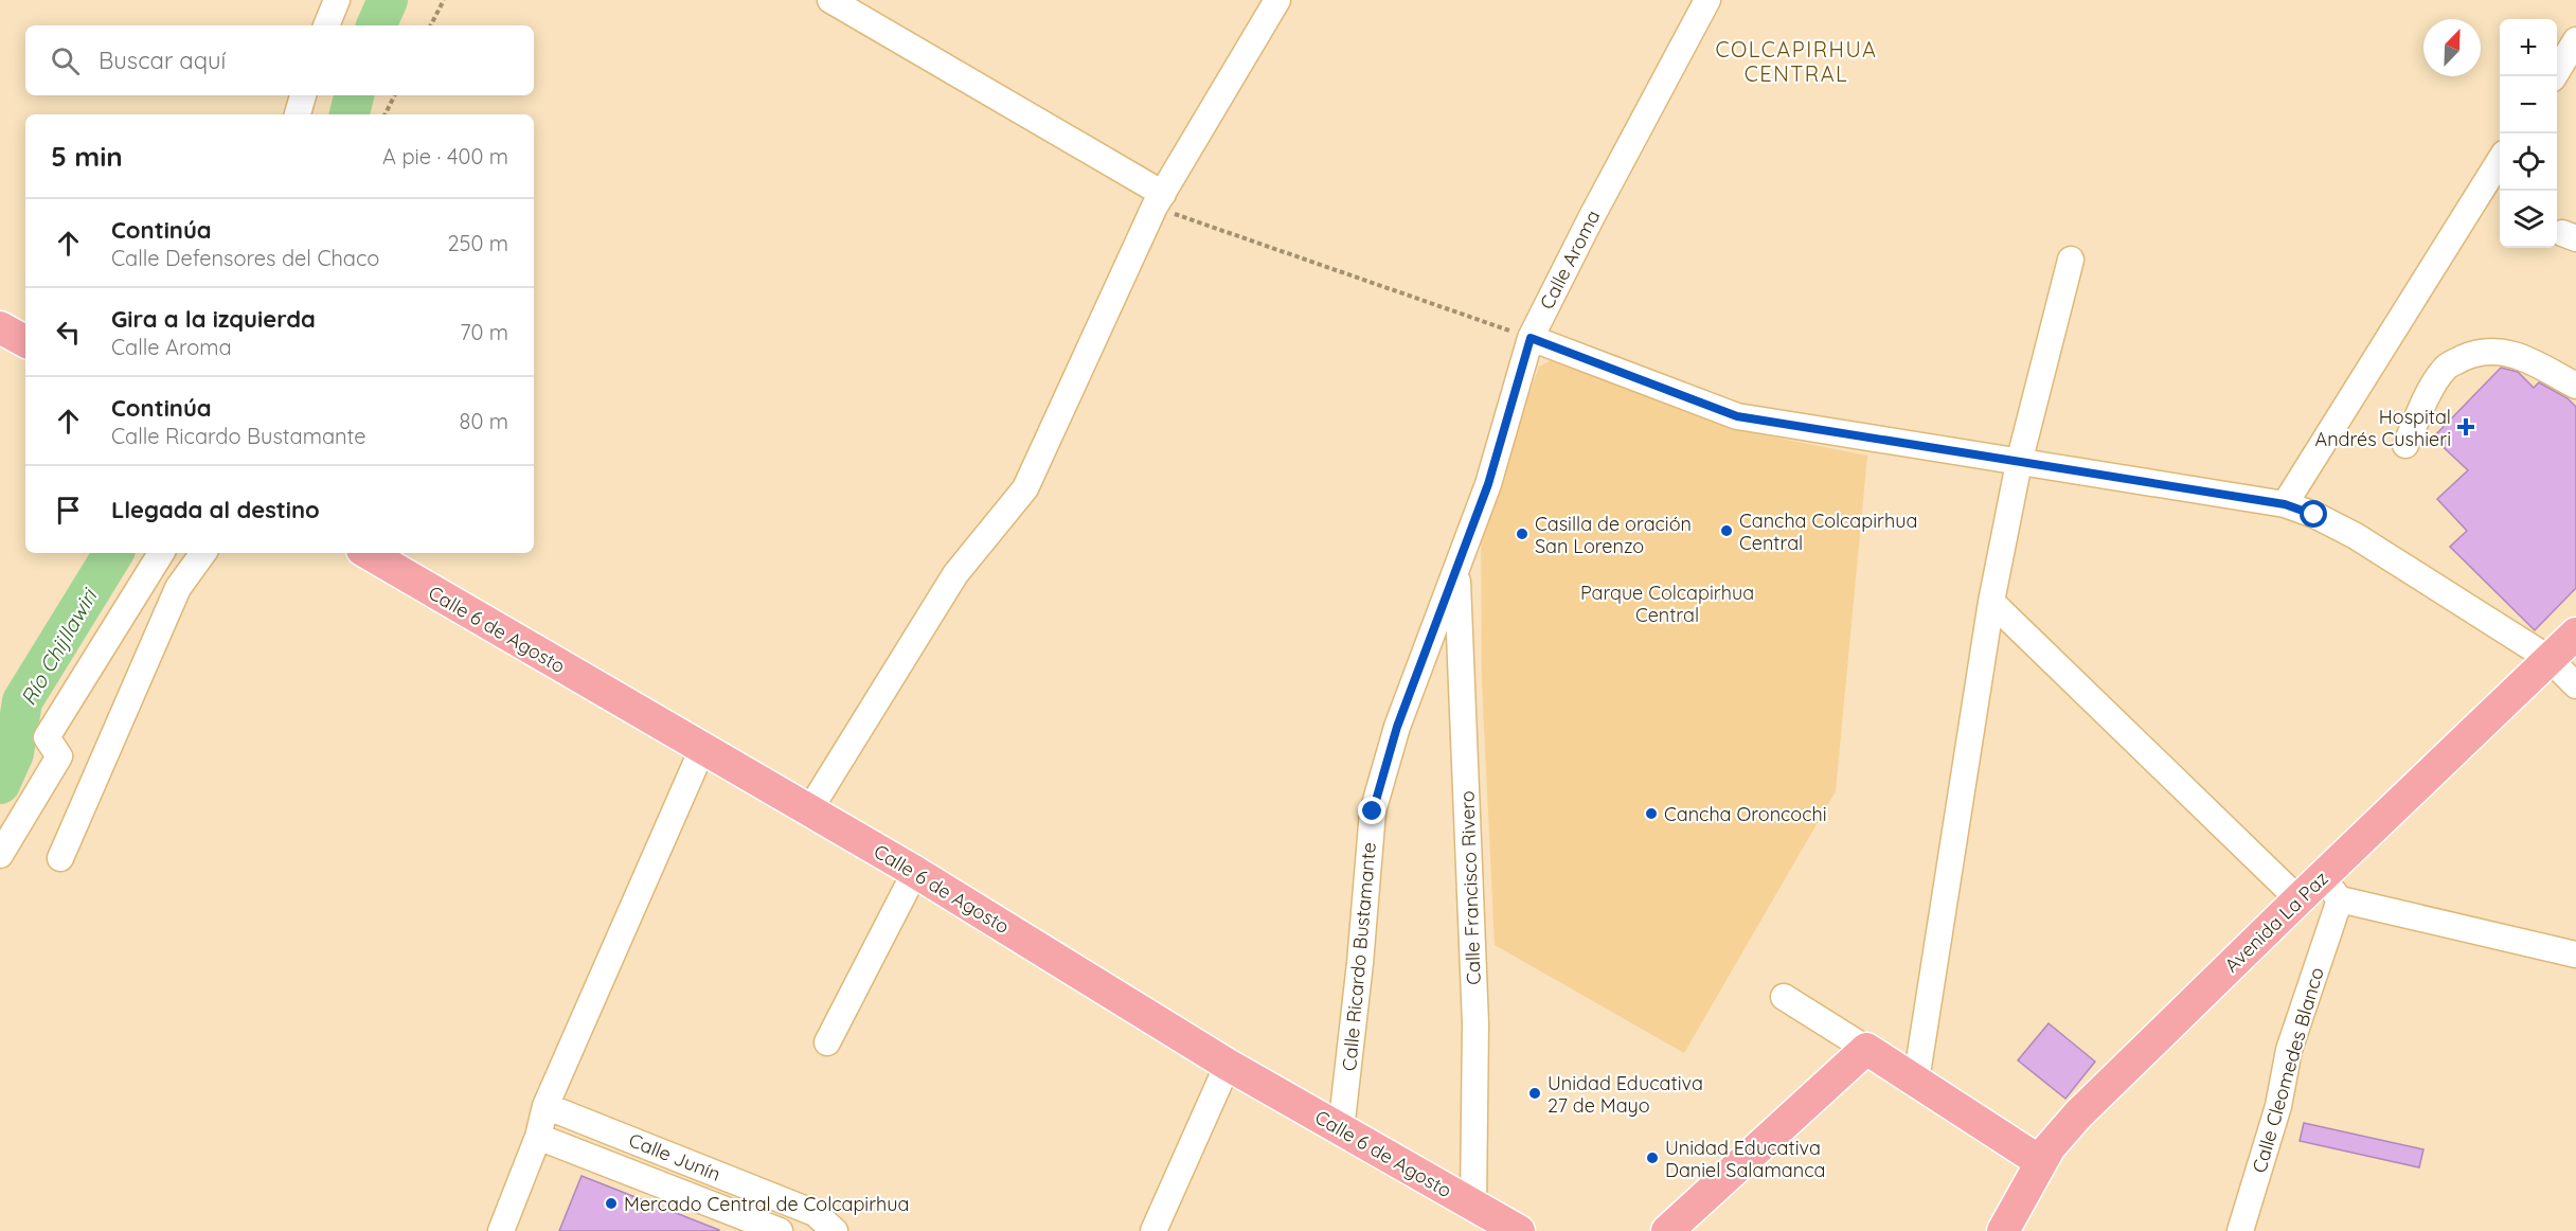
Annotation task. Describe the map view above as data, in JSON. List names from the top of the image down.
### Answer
{
  "streets": {
    "main road": ["Calle 6 de Agosto", "Avenida La Paz"],
    "street": [
      "Calle Aroma",
      "Calle Francisco Rivero",
      "Calle Ricardo Bustamante",
      "Calle Cleomedes Blanco",
      "Calle Junín"
    ]
  },
  "crossings": [
    ["Calle Aroma", "Calle Francisco Rivero"],
    ["Calle Aroma", "Calle Ricardo Bustamante"],
    ["Calle 6 de Agosto", "Calle Francisco Rivero"],
    ["Calle 6 de Agosto", "Calle Ricardo Bustamante"],
    ["Calle Francisco Rivero", "Calle Ricardo Bustamante"],
    ["Avenida La Paz", "Calle Cleomedes Blanco"]
  ],
  "districts": ["COLCAPIRHUA CENTRAL"],
  "water": ["Río Chijllawiri"],
  "parks": ["Parque Colcapirhua Central"],
  "places": {
    "health": ["Hospital Andrés Cushieri"],
    "other": [
      "Cancha Colcapirhua Central",
      "Casilla de oración San Lorenzo",
      "Cancha Oroncochi",
      "Unidad Educativa 27 de Mayo",
      "Unidad Educativa Daniel Salamanca",
      "Mercado Central de Colcapirhua"
    ]
  },
  "north": "top right",
  "page": {
    "map_buttons": ["+", "−"],
    "search": "Buscar aquí",
    "heading": ["5 min", "A pie · 400 m"],
    "list": [
      ["Continúa", "Calle Defensores del Chaco", "250 m"],
      ["Gira a la izquierda", "Calle Aroma", "70 m"],
      ["Continúa", "Calle Ricardo Bustamante", "80 m"],
      "Llegada al destino"
    ]
  }
}
